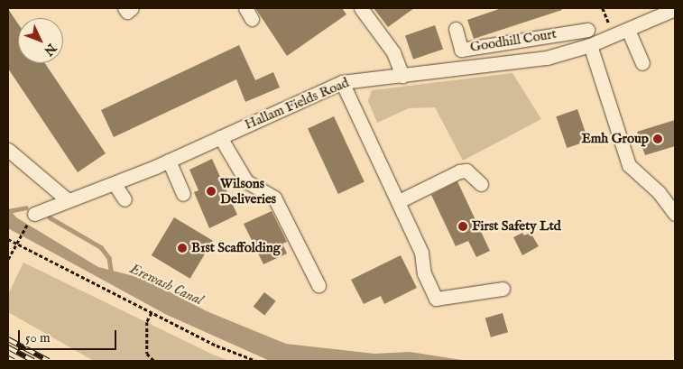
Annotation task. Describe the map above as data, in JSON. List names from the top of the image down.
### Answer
{
  "streets": {
    "street": ["Goodhill Court", "Hallam Fields Road"]
  },
  "water": ["Erewash Canal"],
  "places": [
    "Emh Group",
    "Wilsons Deliveries",
    "First Safety Ltd",
    "B1st Scaffolding"
  ],
  "scale_bar": "50 m",
  "north": "bottom right"
}
